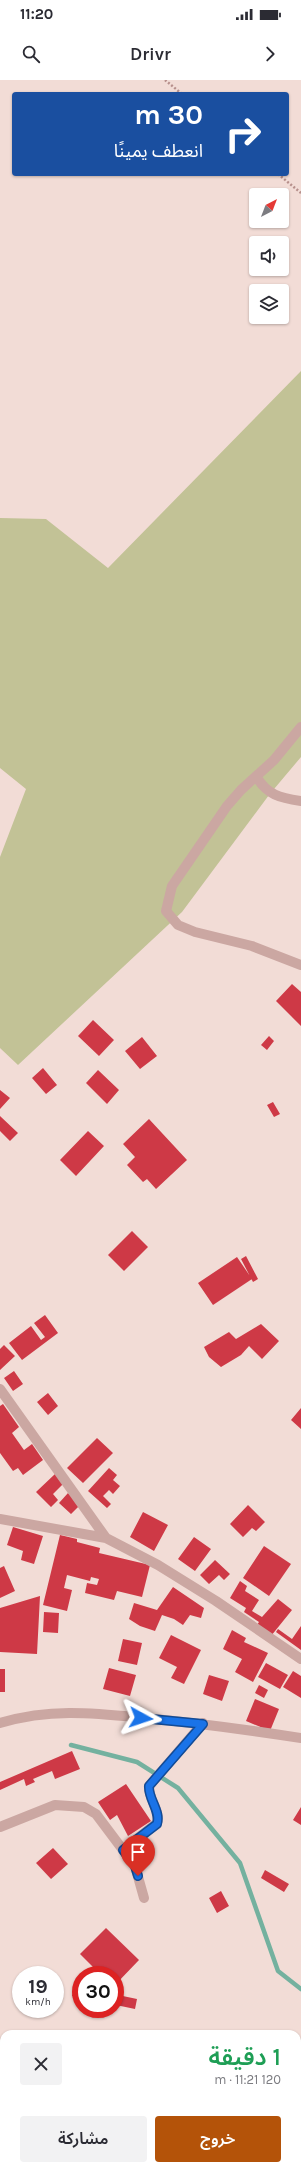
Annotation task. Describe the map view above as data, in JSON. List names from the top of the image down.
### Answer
{
  "north": "top right",
  "page": {
    "status": "11:20",
    "header": "Drivr",
    "turn": ["30 m", "انعطف يمينًا"],
    "speed": "19 km/h",
    "limit": "30",
    "heading": ["1 دقيقة", "120 m · 11:21"],
    "buttons": ["خروج", "مشاركة"]
  }
}
